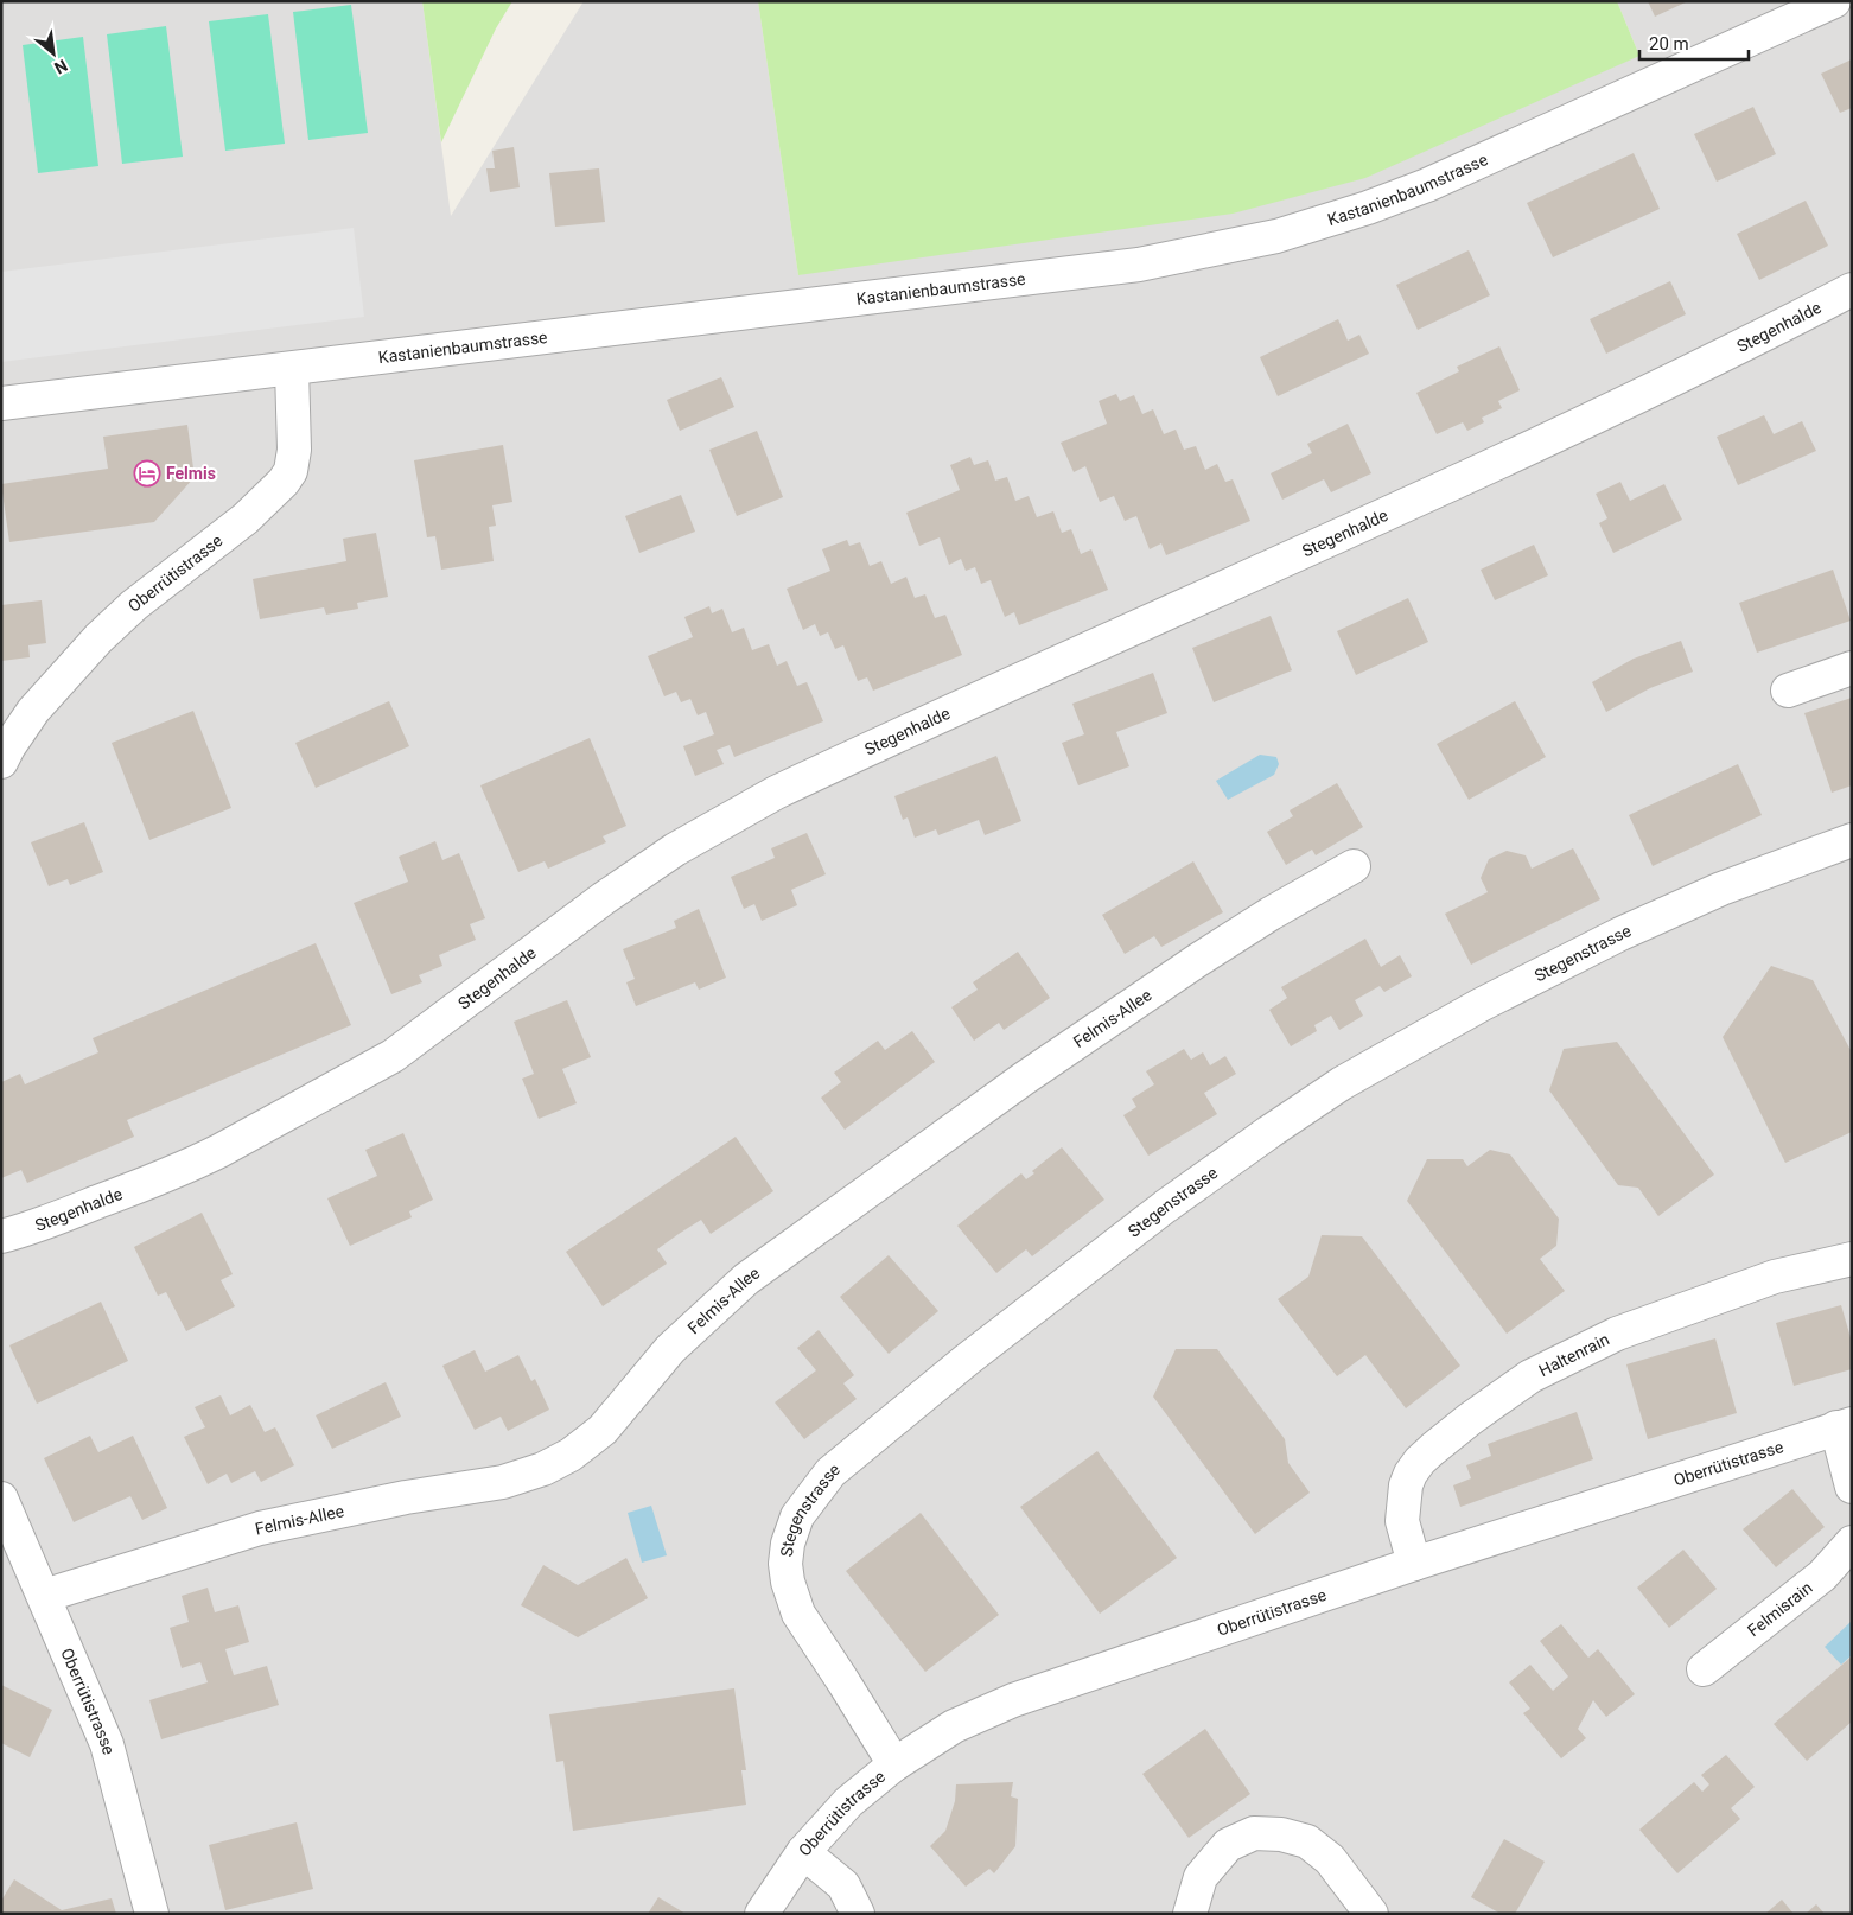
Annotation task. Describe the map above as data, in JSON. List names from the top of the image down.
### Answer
{
  "streets": {
    "street": [
      "Kastanienbaumstrasse",
      "Stegenhalde",
      "Oberrütistrasse",
      "Stegenstrasse",
      "Felmis-Allee",
      "Haltenrain",
      "Felmisrain"
    ]
  },
  "crossings": [
    ["Kastanienbaumstrasse", "Oberrütistrasse"],
    ["Oberrütistrasse", "Stegenstrasse"],
    ["Oberrütistrasse", "Felmis-Allee"],
    ["Oberrütistrasse", "Haltenrain"]
  ],
  "places": {
    "hotel": ["Felmis"]
  },
  "scale_bar": "20 m",
  "north": "bottom right"
}
